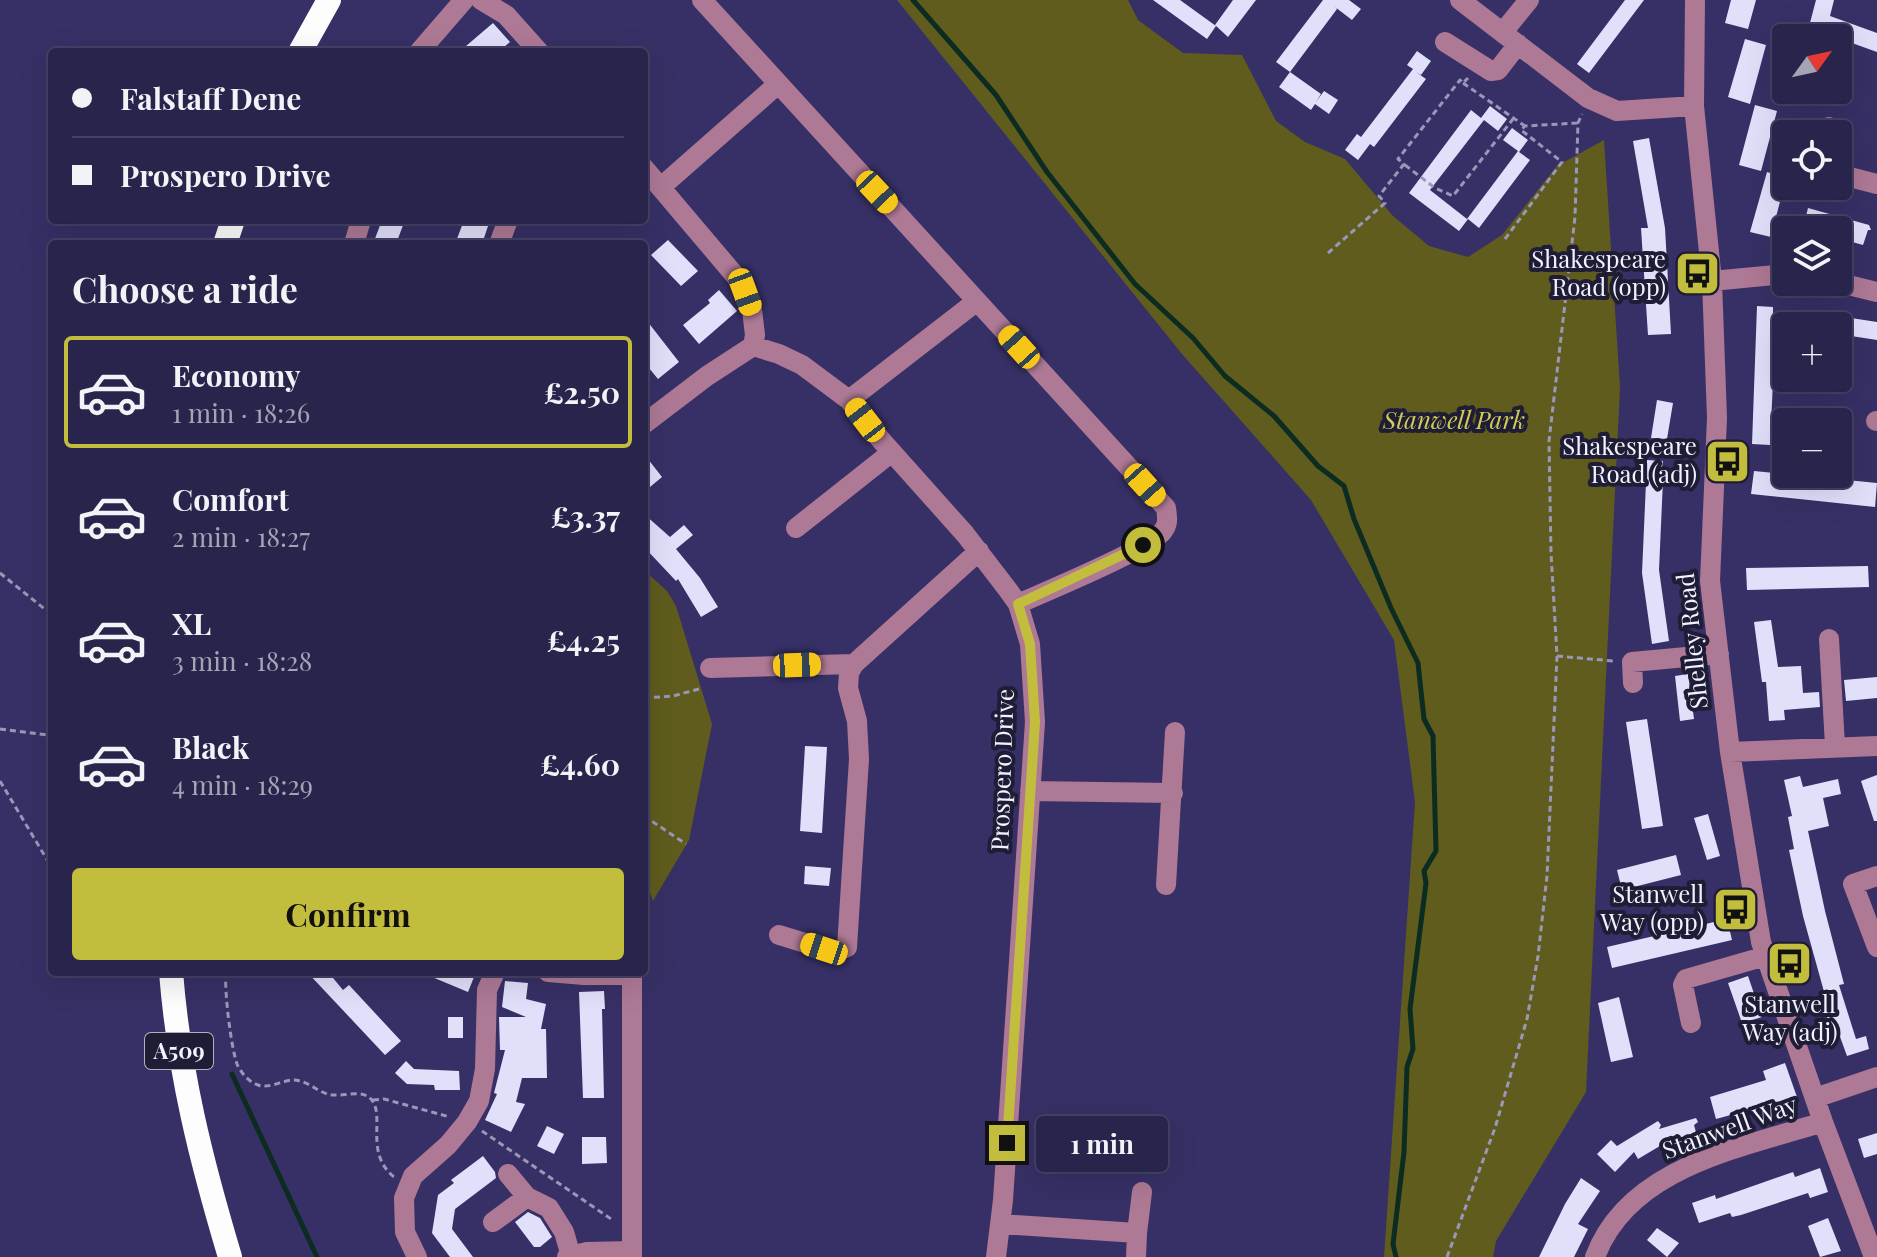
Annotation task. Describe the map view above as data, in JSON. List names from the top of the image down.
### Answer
{
  "streets": {
    "highway": ["A509"],
    "street": ["Shelley Road", "Prospero Drive", "Stanwell Way"]
  },
  "crossings": [
    ["Shelley Road", "Stanwell Way"]
  ],
  "parks": ["Stanwell Park"],
  "places": {
    "bus stop": [
      "Shakespeare Road (opp)",
      "Shakespeare Road (adj)",
      "Stanwell Way (opp)",
      "Stanwell Way (adj)"
    ]
  },
  "north": "top right",
  "page": {
    "map_buttons": ["+", "−"],
    "banner": ["Falstaff Dene", "Prospero Drive"],
    "heading": "Choose a ride",
    "list": [
      {
        "name": "Economy",
        "note": "1 min · 18:26",
        "value": "£2.50"
      },
      {
        "name": "Comfort",
        "note": "2 min · 18:27",
        "value": "£3.37"
      },
      {
        "name": "XL",
        "note": "3 min · 18:28",
        "value": "£4.25"
      },
      {
        "name": "Black",
        "note": "4 min · 18:29",
        "value": "£4.60"
      }
    ],
    "buttons": "Confirm",
    "bubble": "1 min"
  }
}
